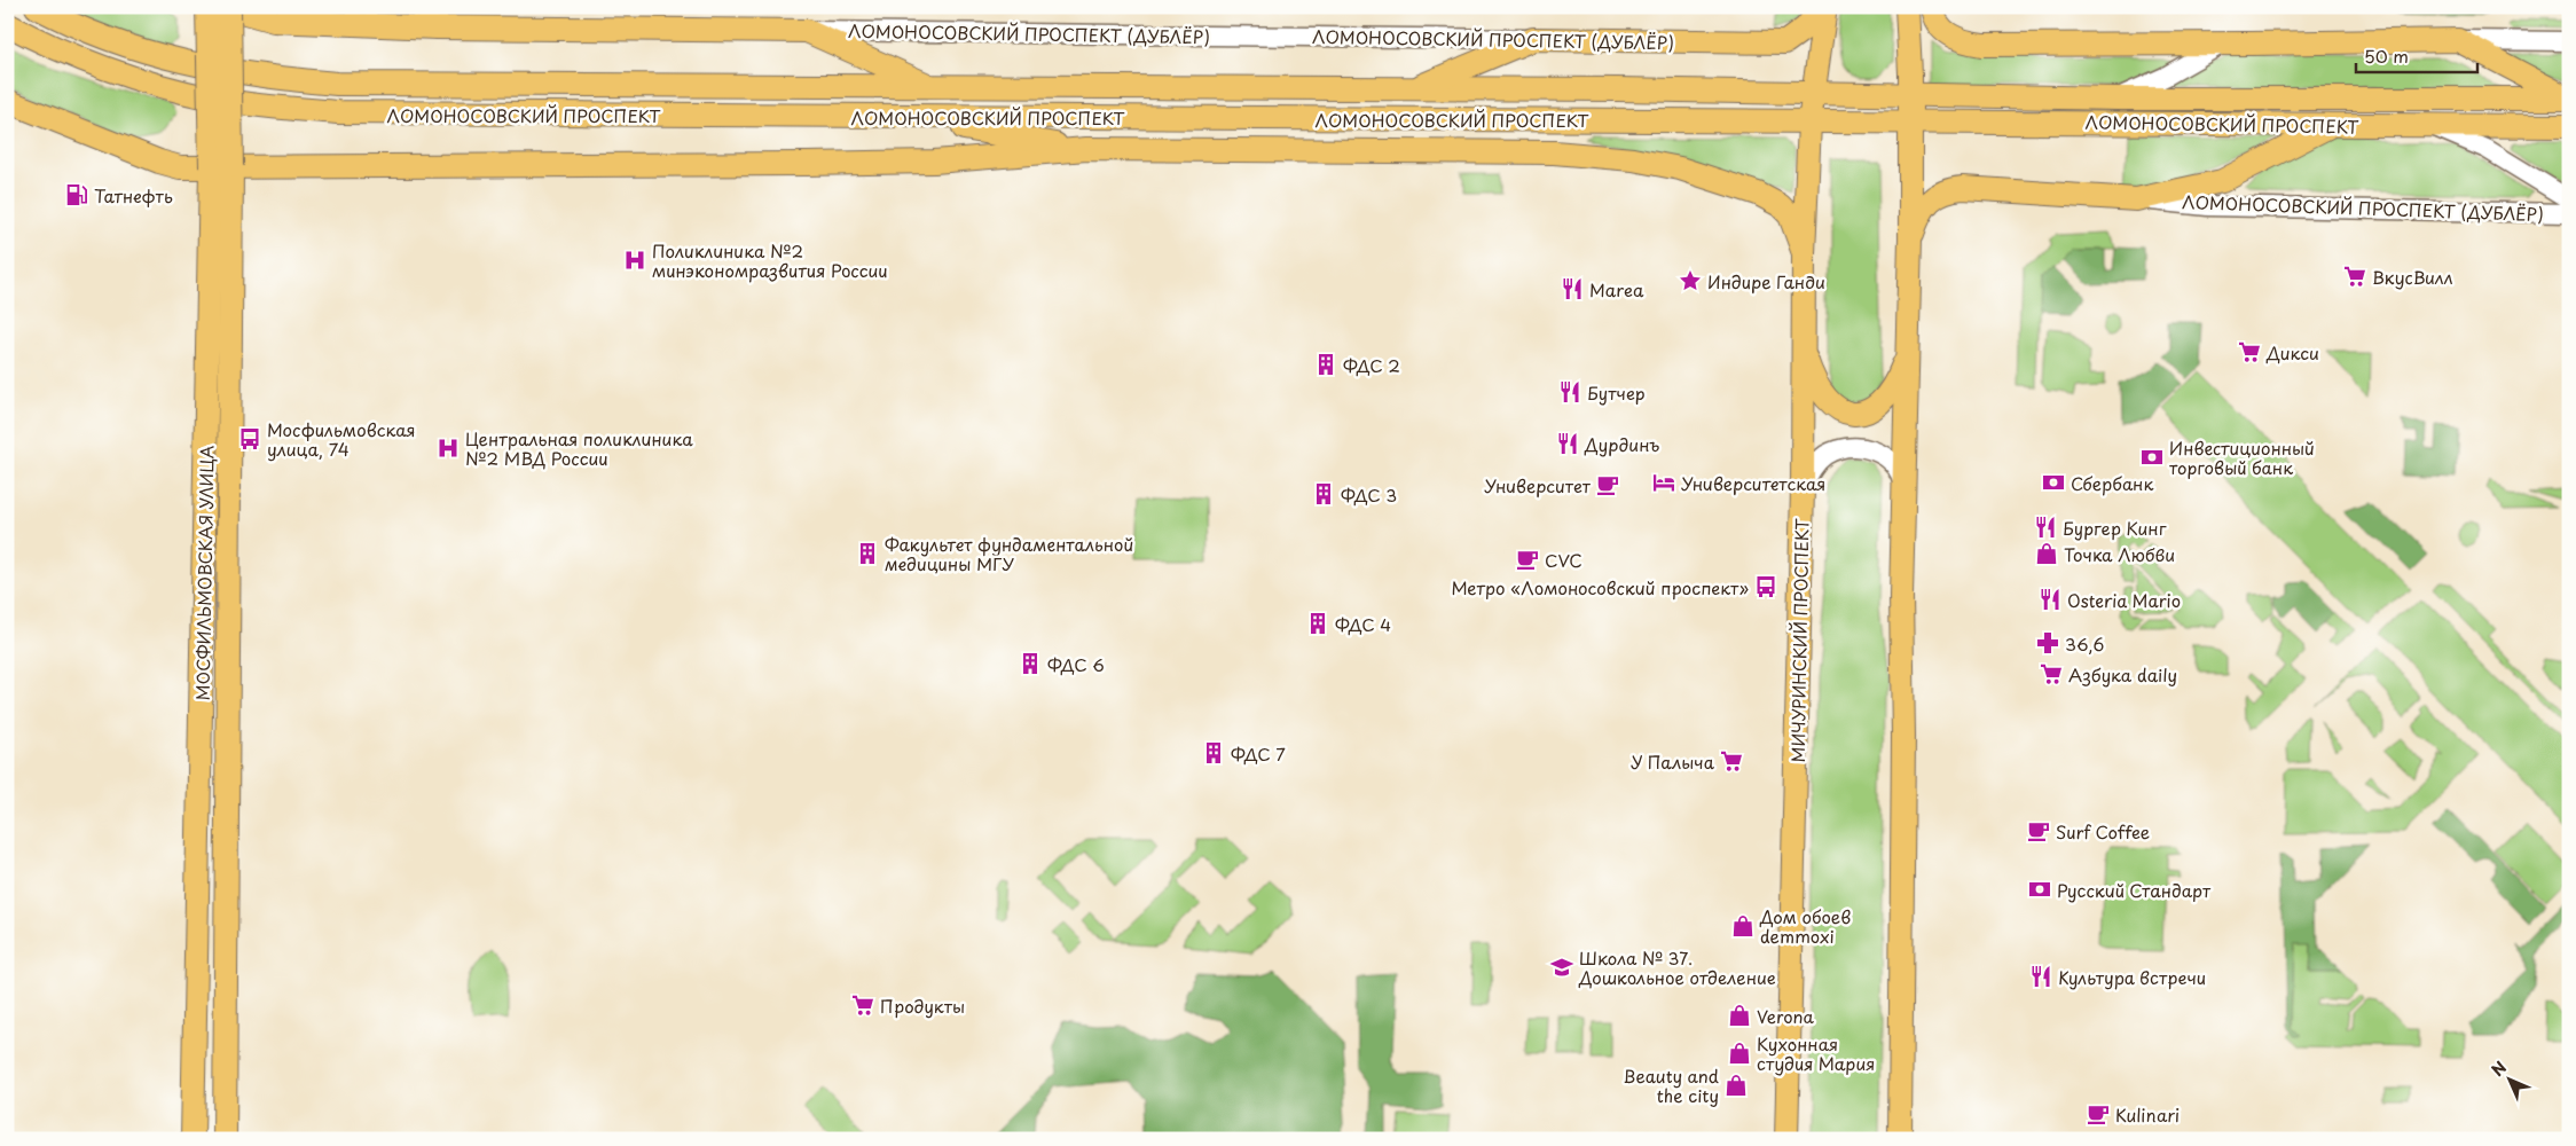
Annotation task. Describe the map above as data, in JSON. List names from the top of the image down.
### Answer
{
  "streets": {
    "main road": [
      "ЛОМОНОСОВСКИЙ ПРОСПЕКТ (ДУБЛЁР)",
      "ЛОМОНОСОВСКИЙ ПРОСПЕКТ",
      "МОСФИЛЬМОВСКАЯ УЛИЦА",
      "МИЧУРИНСКИЙ ПРОСПЕКТ"
    ]
  },
  "crossings": [
    ["ЛОМОНОСОВСКИЙ ПРОСПЕКТ (ДУБЛЁР)", "МОСФИЛЬМОВСКАЯ УЛИЦА"],
    ["ЛОМОНОСОВСКИЙ ПРОСПЕКТ", "МИЧУРИНСКИЙ ПРОСПЕКТ"]
  ],
  "places": {
    "fuel station": ["Татнефть"],
    "hospital": ["Поликлиника №2 минэкономразвития России", "Центральная поликлиника №2 МВД России"],
    "supermarket": [
      "ВкусВилл",
      "Дикси",
      "Азбука daily",
      "У Палыча",
      "Продукты"
    ],
    "place": ["Индире Ганди"],
    "restaurant": [
      "Marea",
      "Бутчер",
      "Дурдинъ",
      "Бургер Кинг",
      "Osteria Mario",
      "Культура встречи"
    ],
    "building": [
      "ФДС 2",
      "ФДС 3",
      "Факультет фундаментальной медицины МГУ",
      "ФДС 4",
      "ФДС 6",
      "ФДС 7"
    ],
    "bus stop": ["Мосфильмовская улица, 74", "Метро «Ломоносовский проспект»"],
    "bank": ["Инвестиционный торговый банк", "Сбербанк", "Русский Стандарт"],
    "hotel": ["Университетская"],
    "cafe": [
      "Университет",
      "CVC",
      "Surf Coffee",
      "Kulinari"
    ],
    "shop": [
      "Точка Любви",
      "Дом обоев demmoxi",
      "Verona",
      "Кухонная студия Мария",
      "Beauty and the city"
    ],
    "pharmacy": ["36,6"],
    "school or university": ["Школа № 37. Дошкольное отделение"]
  },
  "scale_bar": "50 m",
  "north": "top left"
}
